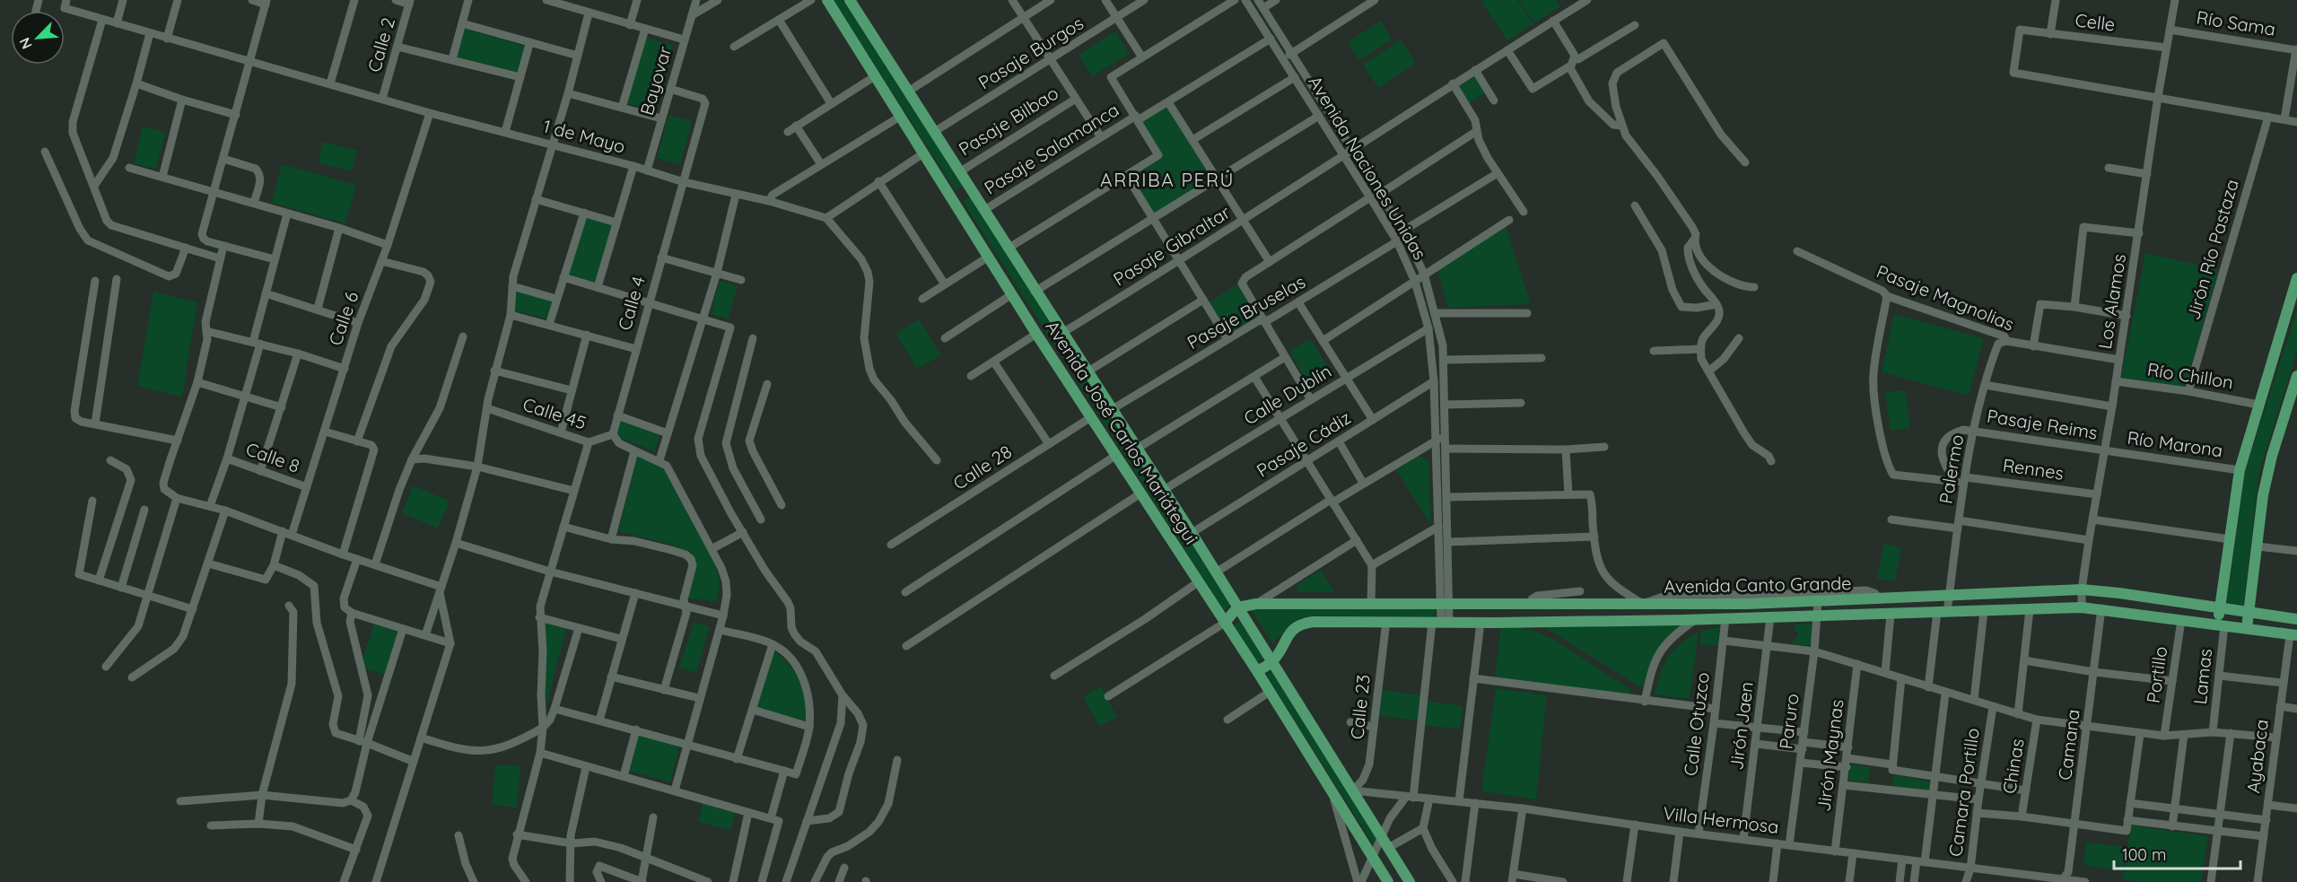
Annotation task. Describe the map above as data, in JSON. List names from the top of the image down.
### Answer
{
  "streets": {
    "main road": ["Avenida José Carlos Mariátegui", "Avenida Canto Grande"],
    "street": [
      "Celle",
      "Río Sama",
      "Calle 2",
      "Pasaje Burgos",
      "Bayovar",
      "Pasaje Bilbao",
      "1 de Mayo",
      "Pasaje Salamanca",
      "Avenida Naciones Unidas",
      "Pasaje Gibraltar",
      "Jirón Río Pastaza",
      "Pasaje Magnolias",
      "Los Alamos",
      "Calle 4",
      "Pasaje Bruselas",
      "Calle 6",
      "Río Chillon",
      "Calle Dublín",
      "Calle 45",
      "Pasaje Reims",
      "Pasaje Cádiz",
      "Río Marona",
      "Calle 8",
      "Calle 28",
      "Palermo",
      "Rennes",
      "Portillo",
      "Lamas",
      "Calle 23",
      "Paruro",
      "Calle Otuzco",
      "Jirón Jaen",
      "Camana",
      "Jirón Maynas",
      "Ayabaca",
      "Chinas",
      "Camara Portillo",
      "Villa Hermosa"
    ]
  },
  "crossings": [
    ["Celle", "Los Alamos"],
    ["Río Sama", "Los Alamos"],
    ["Calle 2", "1 de Mayo"],
    ["Pasaje Burgos", "Avenida José Carlos Mariátegui"],
    ["Bayovar", "1 de Mayo"],
    ["Bayovar", "Calle 4"],
    ["Pasaje Bilbao", "Avenida José Carlos Mariátegui"],
    ["1 de Mayo", "Calle 4"],
    ["1 de Mayo", "Calle 6"],
    ["Pasaje Salamanca", "Avenida Naciones Unidas"],
    ["Pasaje Salamanca", "Avenida José Carlos Mariátegui"],
    ["Avenida Naciones Unidas", "Pasaje Gibraltar"],
    ["Avenida Naciones Unidas", "Pasaje Bruselas"],
    ["Avenida Naciones Unidas", "Calle Dublín"],
    ["Avenida Naciones Unidas", "Pasaje Cádiz"],
    ["Avenida Naciones Unidas", "Avenida Canto Grande"],
    ["Avenida Naciones Unidas", "Villa Hermosa"],
    ["Pasaje Gibraltar", "Avenida José Carlos Mariátegui"],
    ["Jirón Río Pastaza", "Río Chillon"],
    ["Pasaje Magnolias", "Los Alamos"],
    ["Pasaje Magnolias", "Palermo"],
    ["Pasaje Magnolias", "Rennes"],
    ["Los Alamos", "Río Chillon"],
    ["Los Alamos", "Pasaje Reims"],
    ["Los Alamos", "Río Marona"],
    ["Los Alamos", "Rennes"],
    ["Los Alamos", "Avenida Canto Grande"],
    ["Calle 4", "Calle 45"],
    ["Pasaje Bruselas", "Avenida José Carlos Mariátegui"],
    ["Calle 6", "Calle 8"],
    ["Calle Dublín", "Avenida José Carlos Mariátegui"],
    ["Pasaje Reims", "Río Marona"],
    ["Pasaje Reims", "Palermo"],
    ["Pasaje Reims", "Rennes"],
    ["Avenida José Carlos Mariátegui", "Pasaje Cádiz"],
    ["Avenida José Carlos Mariátegui", "Calle 28"],
    ["Avenida José Carlos Mariátegui", "Avenida Canto Grande"],
    ["Avenida José Carlos Mariátegui", "Calle 23"],
    ["Avenida José Carlos Mariátegui", "Villa Hermosa"],
    ["Palermo", "Rennes"],
    ["Palermo", "Avenida Canto Grande"],
    ["Avenida Canto Grande", "Portillo"],
    ["Avenida Canto Grande", "Lamas"],
    ["Avenida Canto Grande", "Calle 23"],
    ["Avenida Canto Grande", "Paruro"],
    ["Avenida Canto Grande", "Calle Otuzco"],
    ["Avenida Canto Grande", "Jirón Jaen"],
    ["Avenida Canto Grande", "Camana"],
    ["Avenida Canto Grande", "Ayabaca"],
    ["Calle 23", "Villa Hermosa"],
    ["Paruro", "Villa Hermosa"],
    ["Calle Otuzco", "Villa Hermosa"],
    ["Jirón Jaen", "Villa Hermosa"],
    ["Camana", "Villa Hermosa"],
    ["Jirón Maynas", "Villa Hermosa"],
    ["Camara Portillo", "Villa Hermosa"]
  ],
  "districts": ["ARRIBA PERÚ"],
  "scale_bar": "100 m",
  "north": "bottom left"
}
